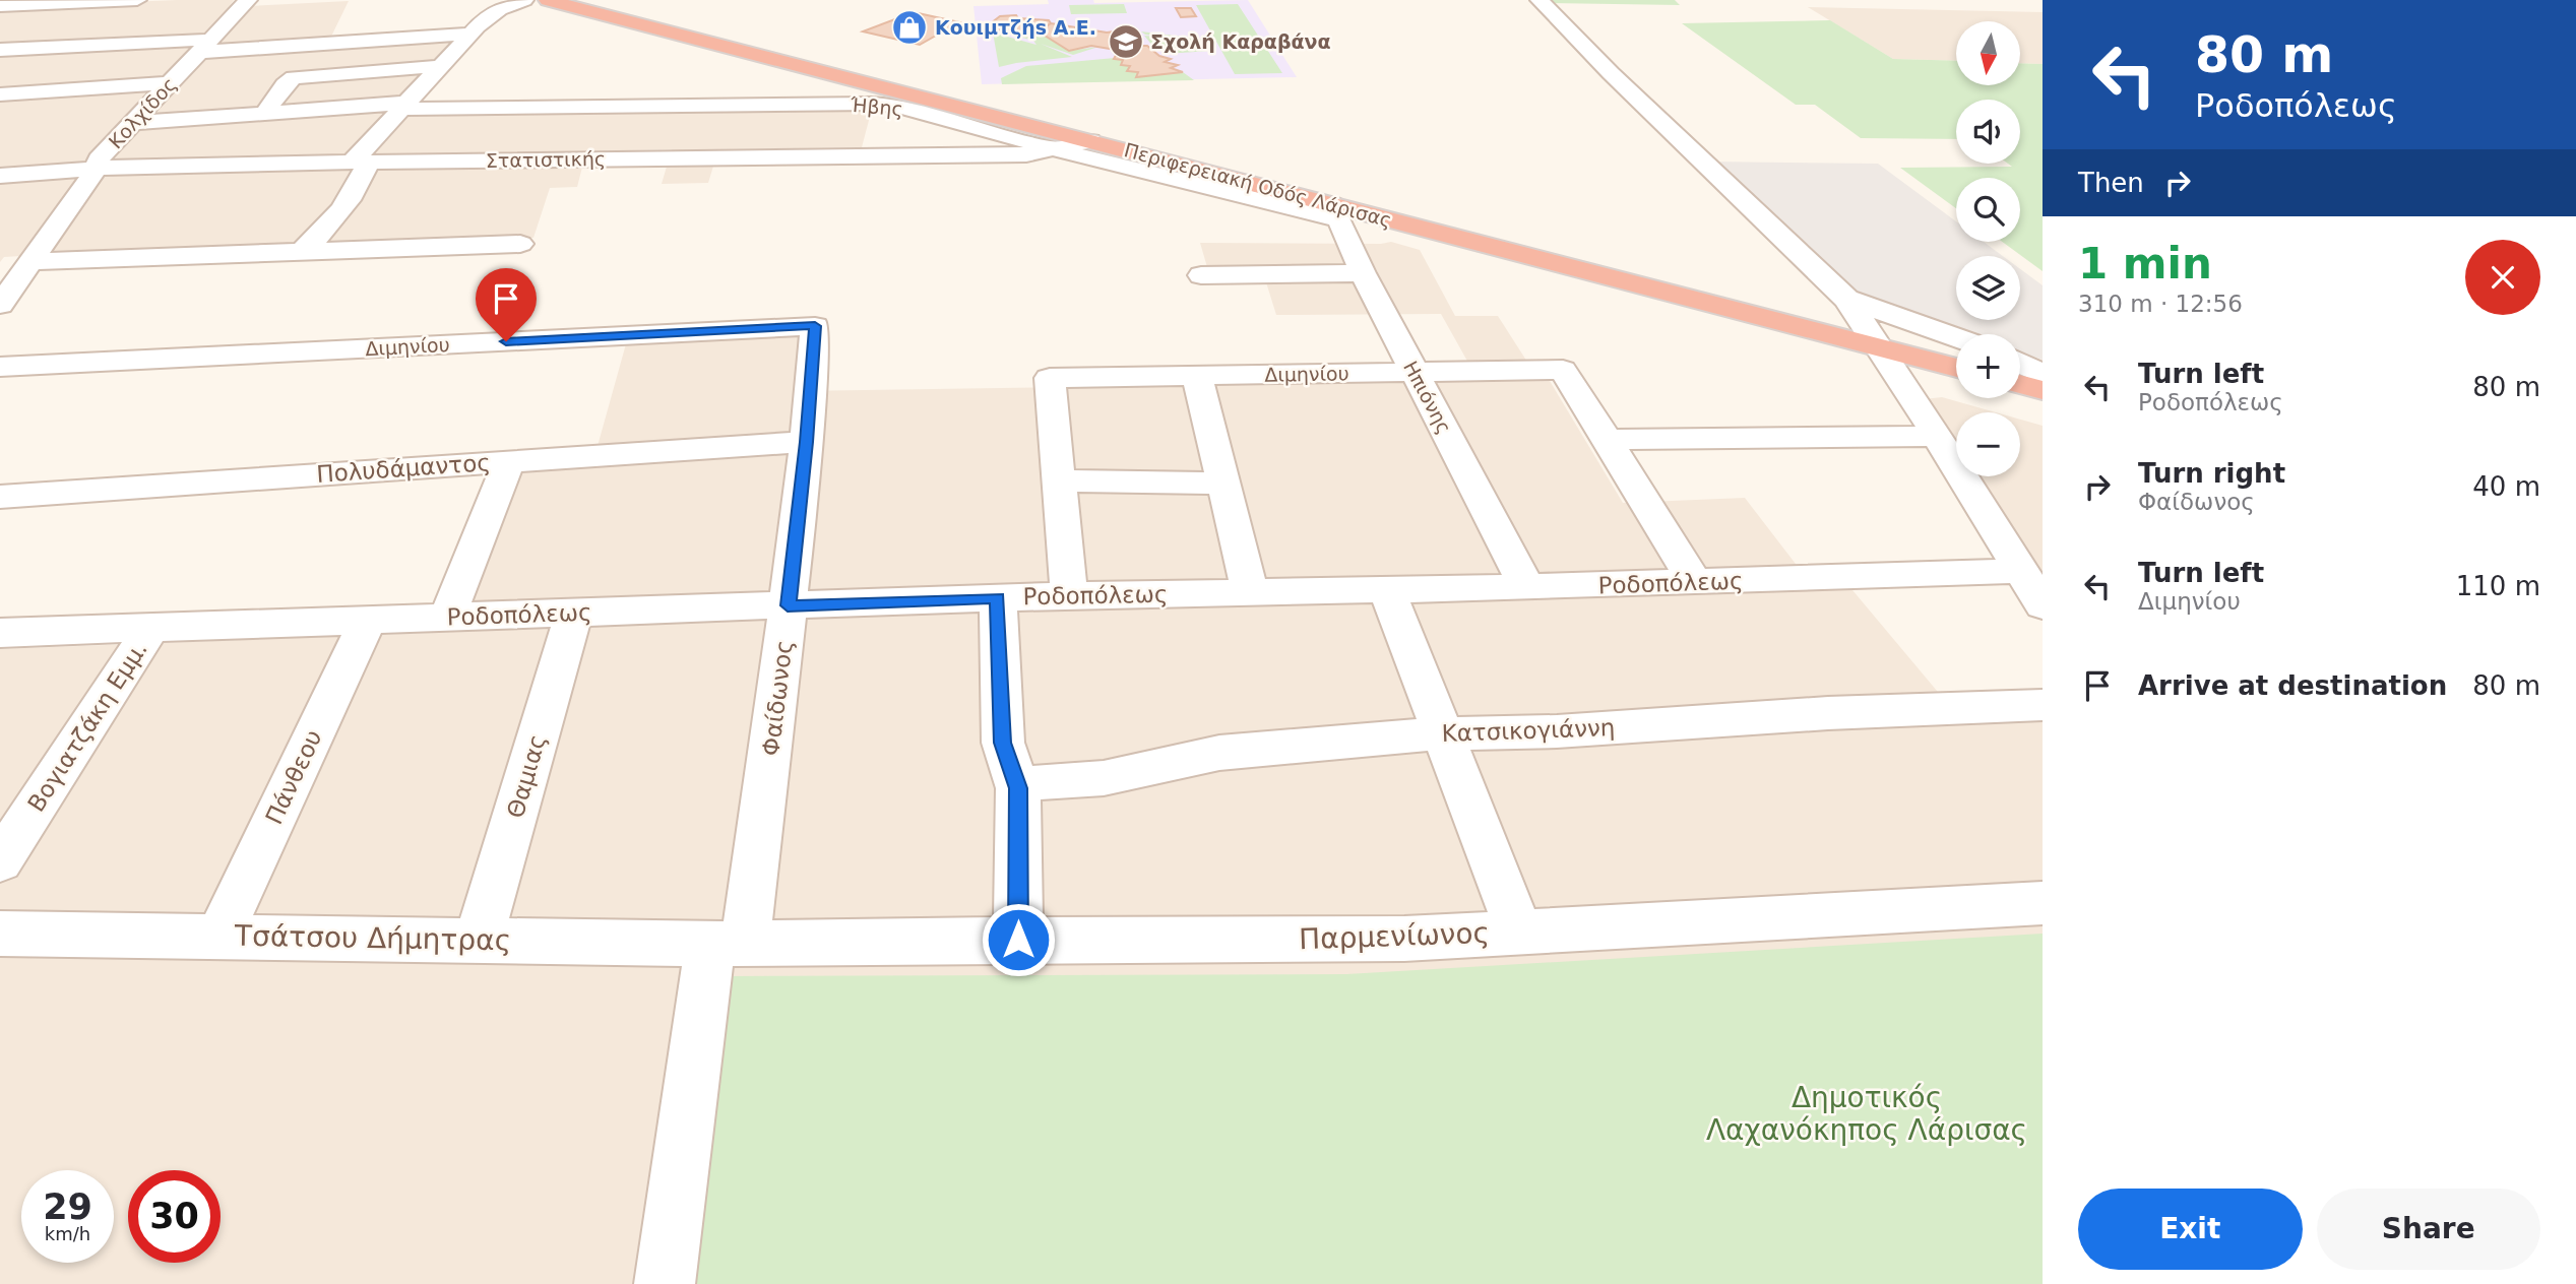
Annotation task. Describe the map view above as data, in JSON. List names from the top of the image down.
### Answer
{
  "streets": {
    "highway": ["Περιφερειακή Οδός Λάρισας"],
    "street": [
      "Ήβης",
      "Κολχίδος",
      "Στατιστικής",
      "Διμηνίου",
      "Ηπιόνης",
      "Πολυδάμαντος",
      "Ροδοπόλεως",
      "Φαίδωνος",
      "Βογιατζάκη Εμμ.",
      "Κατσικογιάννη",
      "Θαμιας",
      "Πάνθεου",
      "Παρμενίωνος",
      "Τσάτσου Δήμητρας"
    ]
  },
  "crossings": [
    ["Ήβης", "Κολχίδος"],
    ["Ήβης", "Στατιστικής"],
    ["Ήβης", "Περιφερειακή Οδός Λάρισας"],
    ["Ήβης", "Ηπιόνης"],
    ["Κολχίδος", "Στατιστικής"],
    ["Στατιστικής", "Περιφερειακή Οδός Λάρισας"],
    ["Περιφερειακή Οδός Λάρισας", "Ηπιόνης"],
    ["Διμηνίου", "Ηπιόνης"],
    ["Διμηνίου", "Φαίδωνος"],
    ["Ηπιόνης", "Ροδοπόλεως"],
    ["Πολυδάμαντος", "Φαίδωνος"],
    ["Ροδοπόλεως", "Φαίδωνος"],
    ["Ροδοπόλεως", "Βογιατζάκη Εμμ."],
    ["Ροδοπόλεως", "Θαμιας"],
    ["Ροδοπόλεως", "Πάνθεου"],
    ["Φαίδωνος", "Παρμενίωνος"],
    ["Φαίδωνος", "Τσάτσου Δήμητρας"],
    ["Θαμιας", "Τσάτσου Δήμητρας"],
    ["Πάνθεου", "Τσάτσου Δήμητρας"],
    ["Παρμενίωνος", "Τσάτσου Δήμητρας"]
  ],
  "parks": ["Δημοτικός Λαχανόκηπος Λάρισας"],
  "places": {
    "shop": ["Κουιμτζήs Α.Ε."],
    "school or university": ["Σχολή Καραβάνα"]
  },
  "north": "bottom",
  "page": {
    "turn": ["80 m", "Ροδοπόλεως"],
    "map_buttons": ["+", "−"],
    "then": "Then",
    "heading": ["1 min", "310 m · 12:56"],
    "list": [
      {
        "name": "Turn left",
        "note": "Ροδοπόλεως",
        "value": "80 m"
      },
      {
        "name": "Turn right",
        "note": "Φαίδωνος",
        "value": "40 m"
      },
      {
        "name": "Turn left",
        "note": "Διμηνίου",
        "value": "110 m"
      },
      {
        "name": "Arrive at destination",
        "value": "80 m"
      }
    ],
    "speed": "29 km/h",
    "limit": "30",
    "buttons": ["Exit", "Share"]
  }
}
